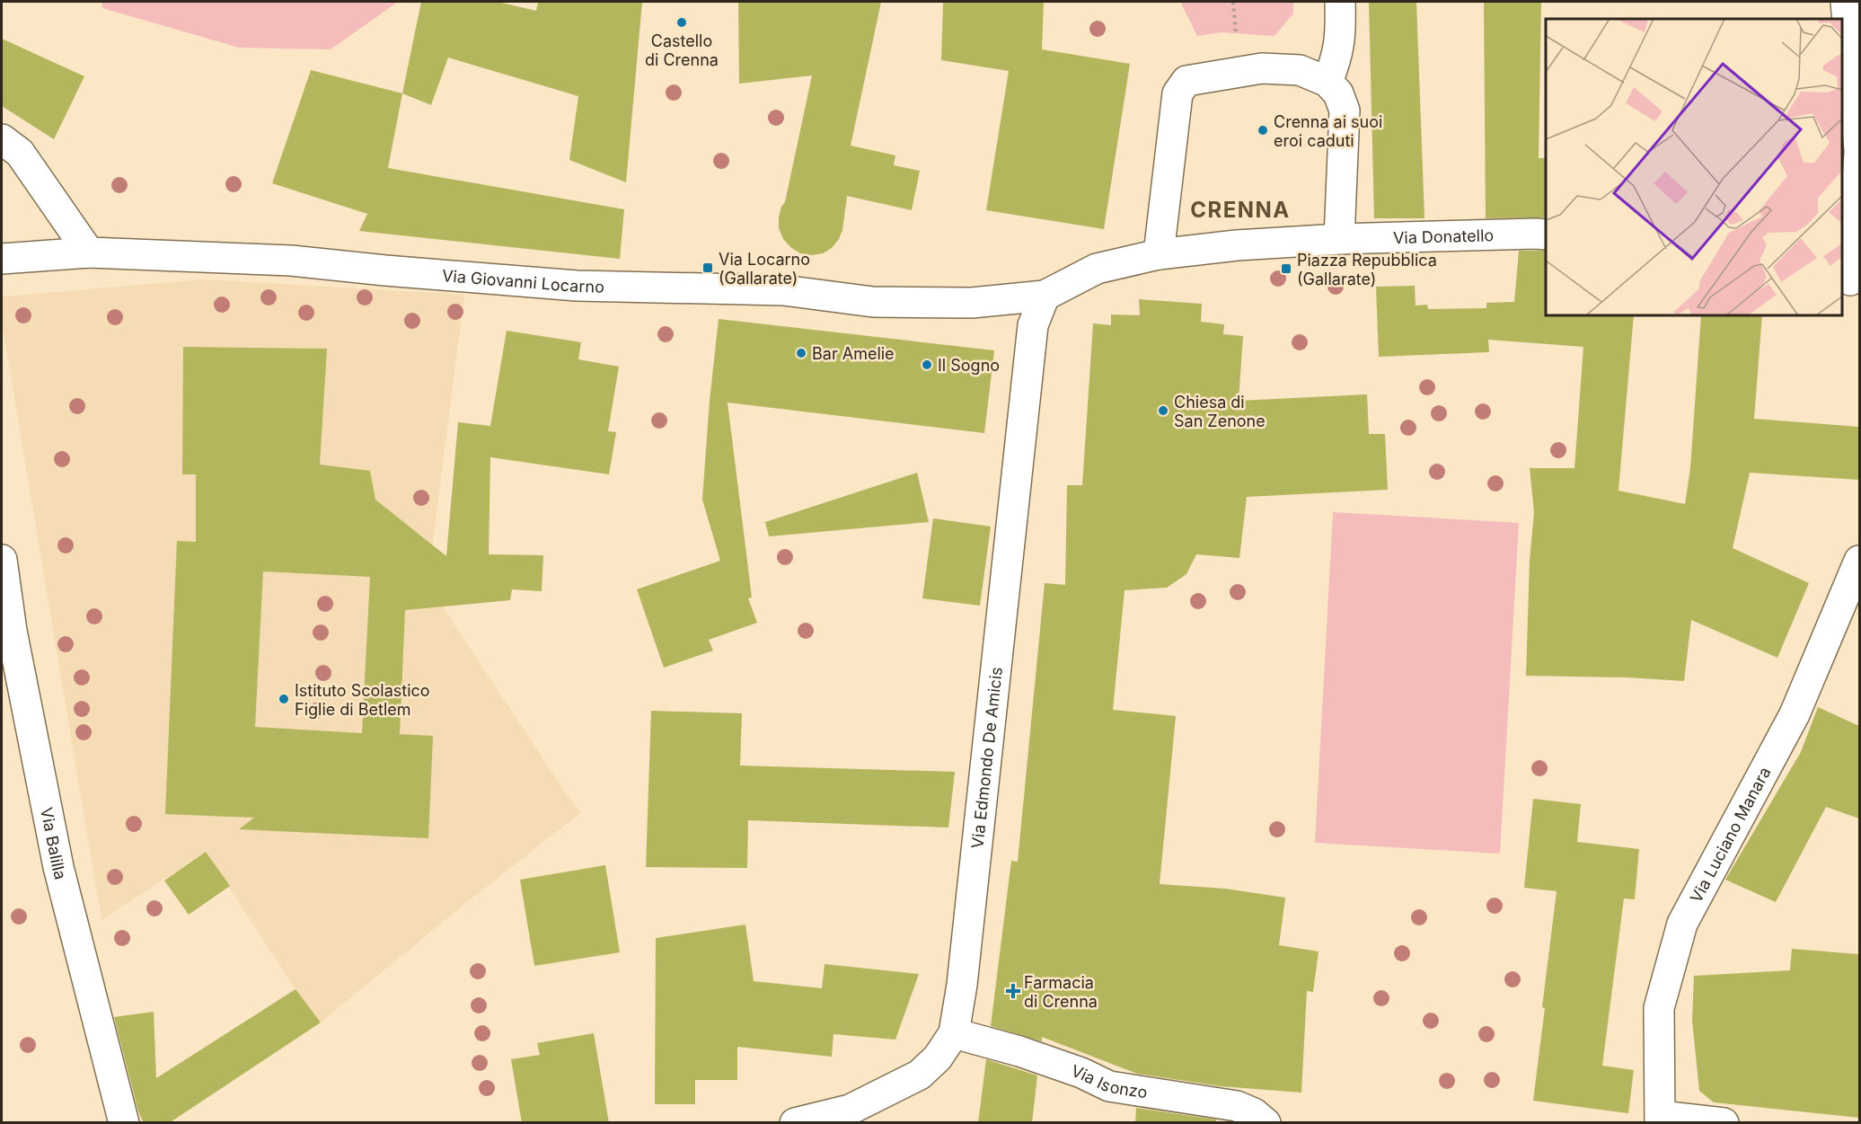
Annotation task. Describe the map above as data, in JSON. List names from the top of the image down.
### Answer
{
  "streets": {
    "street": [
      "Via Donatello",
      "Via Giovanni Locarno",
      "Via Edmondo De Amicis",
      "Via Luciano Manara",
      "Via Balilla",
      "Via Isonzo"
    ]
  },
  "crossings": [
    ["Via Donatello", "Via Giovanni Locarno"],
    ["Via Donatello", "Via Edmondo De Amicis"],
    ["Via Giovanni Locarno", "Via Edmondo De Amicis"],
    ["Via Edmondo De Amicis", "Via Isonzo"]
  ],
  "districts": ["CRENNA"],
  "places": {
    "other": [
      "Castello di Crenna",
      "Crenna ai suoi eroi caduti",
      "Bar Amelie",
      "Il Sogno",
      "Chiesa di San Zenone",
      "Istituto Scolastico Figlie di Betlem"
    ],
    "transit": ["Via Locarno (Gallarate)", "Piazza Repubblica (Gallarate)"],
    "health": ["Farmacia di Crenna"]
  }
}
